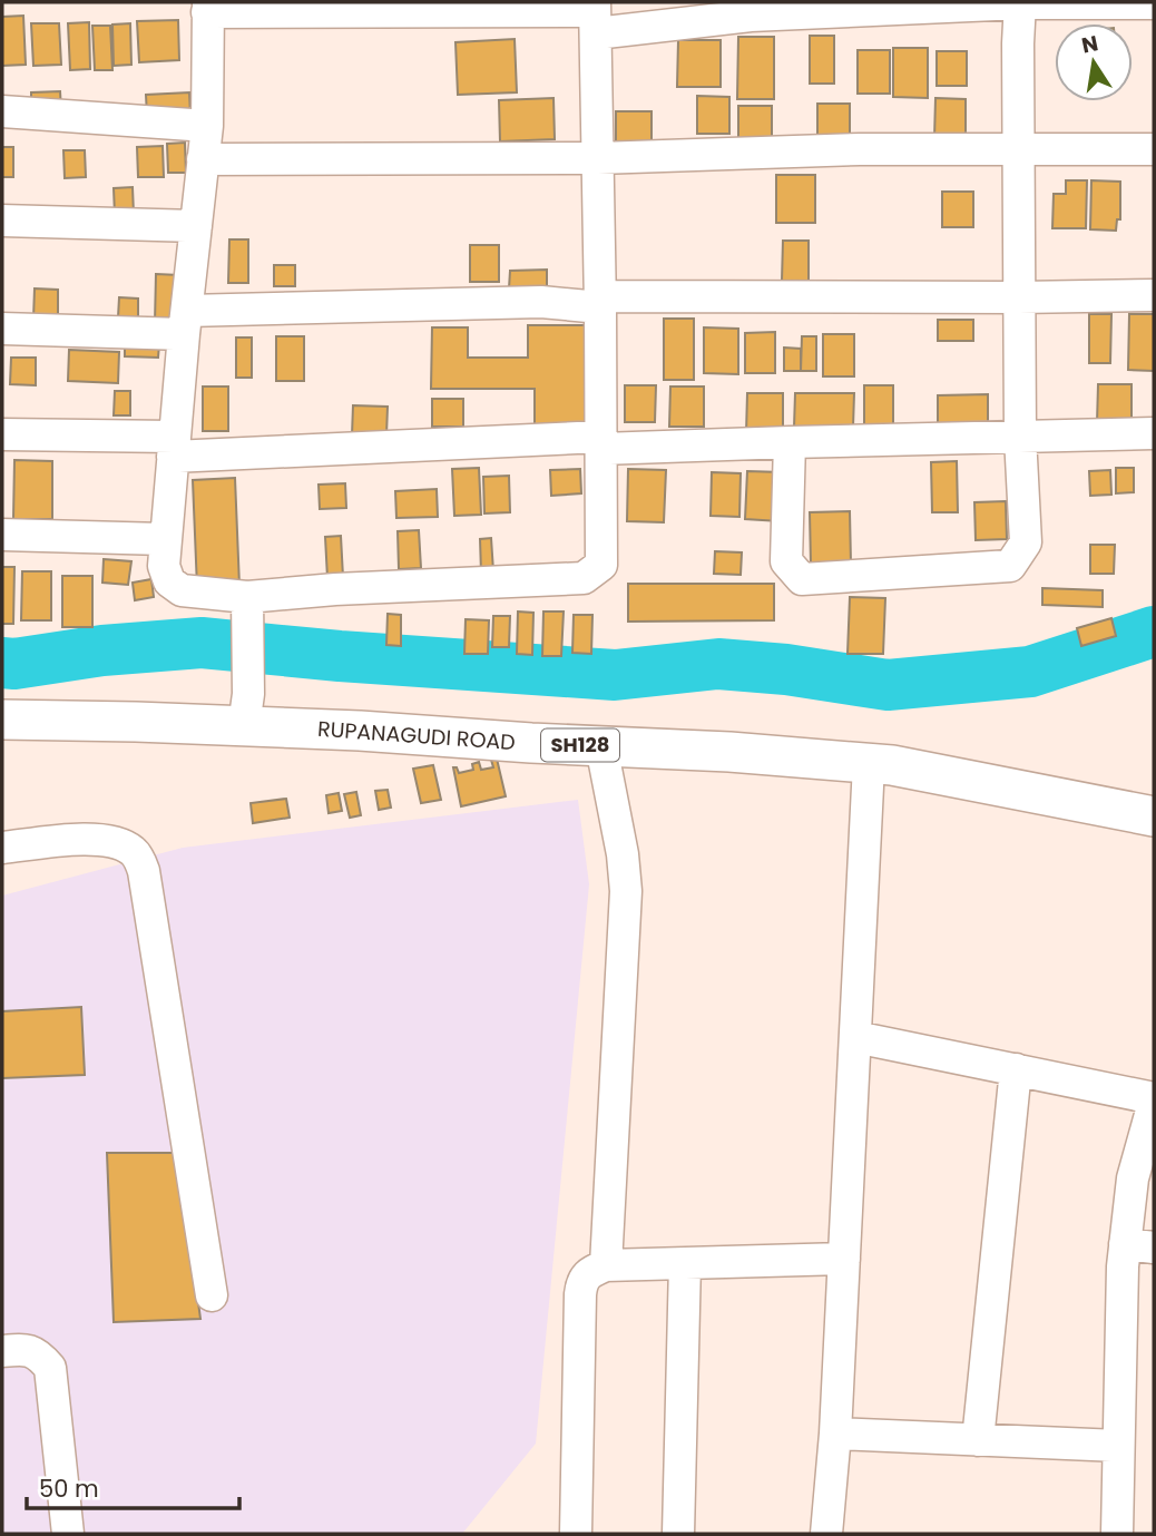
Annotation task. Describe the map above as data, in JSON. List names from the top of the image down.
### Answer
{
  "streets": {
    "main road": ["RUPANAGUDI ROAD", "SH128"]
  },
  "scale_bar": "50 m",
  "north": "top"
}
